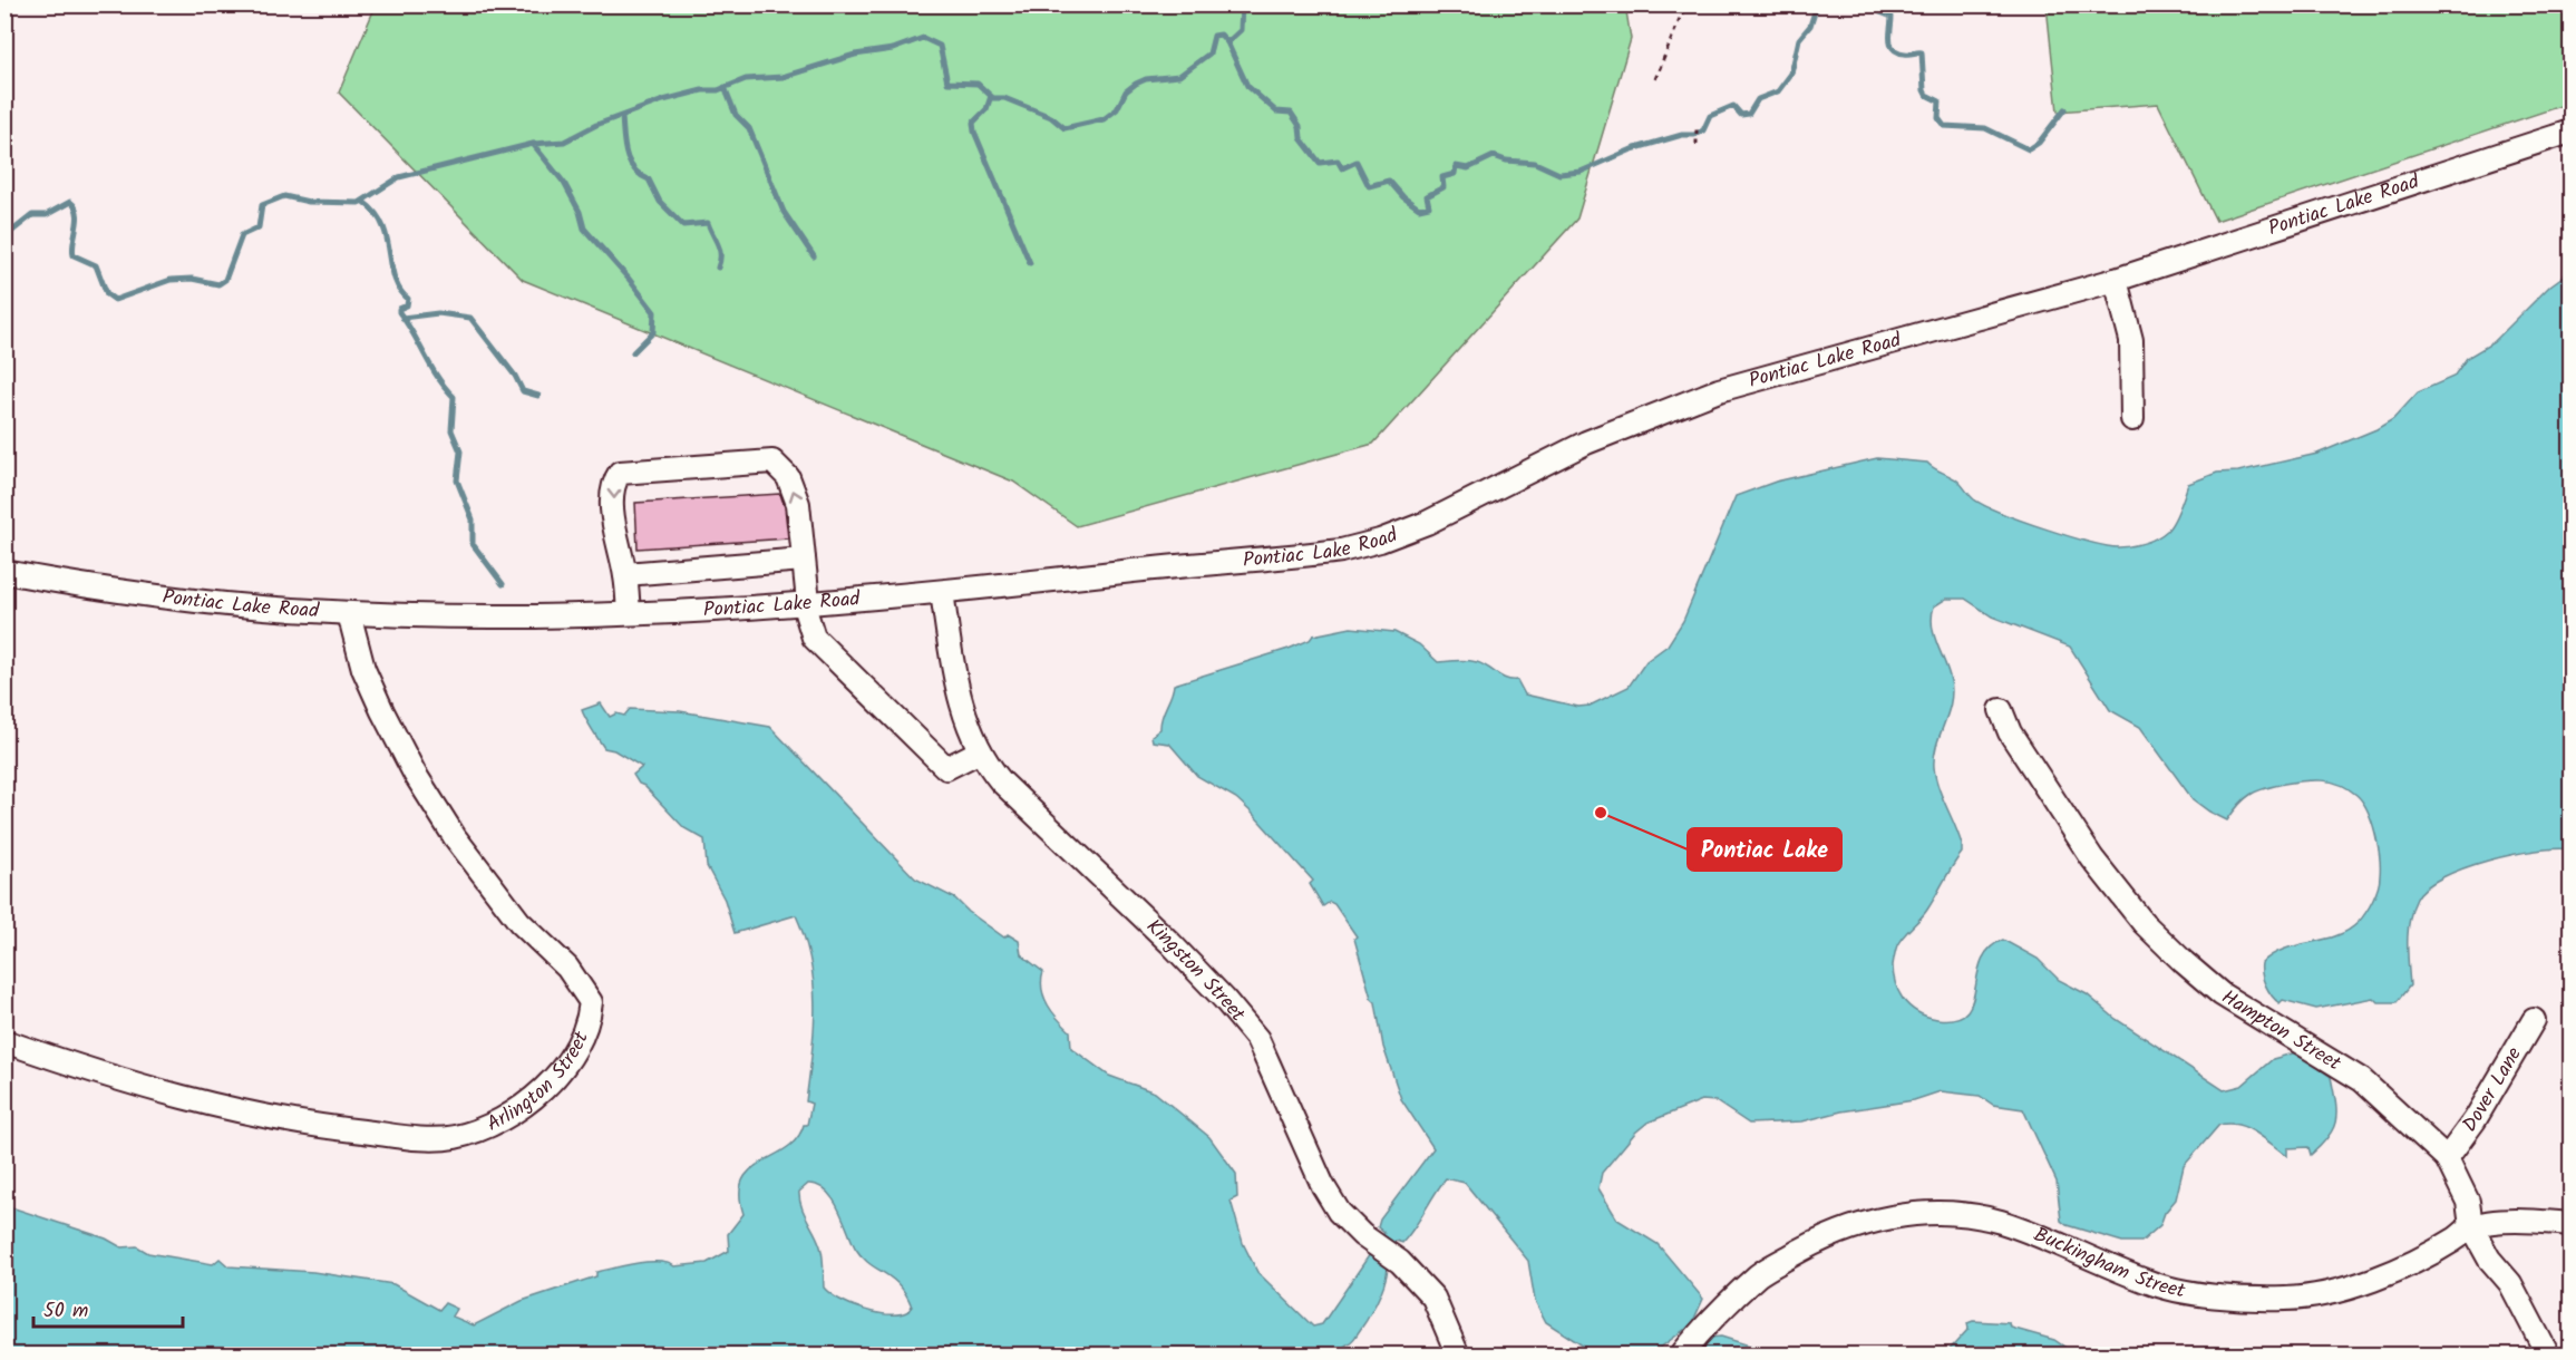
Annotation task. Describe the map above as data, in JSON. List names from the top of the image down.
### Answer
{
  "streets": {
    "street": [
      "Pontiac Lake Road",
      "Kingston Street",
      "Hampton Street",
      "Arlington Street",
      "Dover Lane",
      "Buckingham Street"
    ]
  },
  "crossings": [
    ["Pontiac Lake Road", "Kingston Street"],
    ["Pontiac Lake Road", "Arlington Street"],
    ["Hampton Street", "Dover Lane"],
    ["Hampton Street", "Buckingham Street"]
  ],
  "places": ["Pontiac Lake"],
  "scale_bar": "50 m"
}
